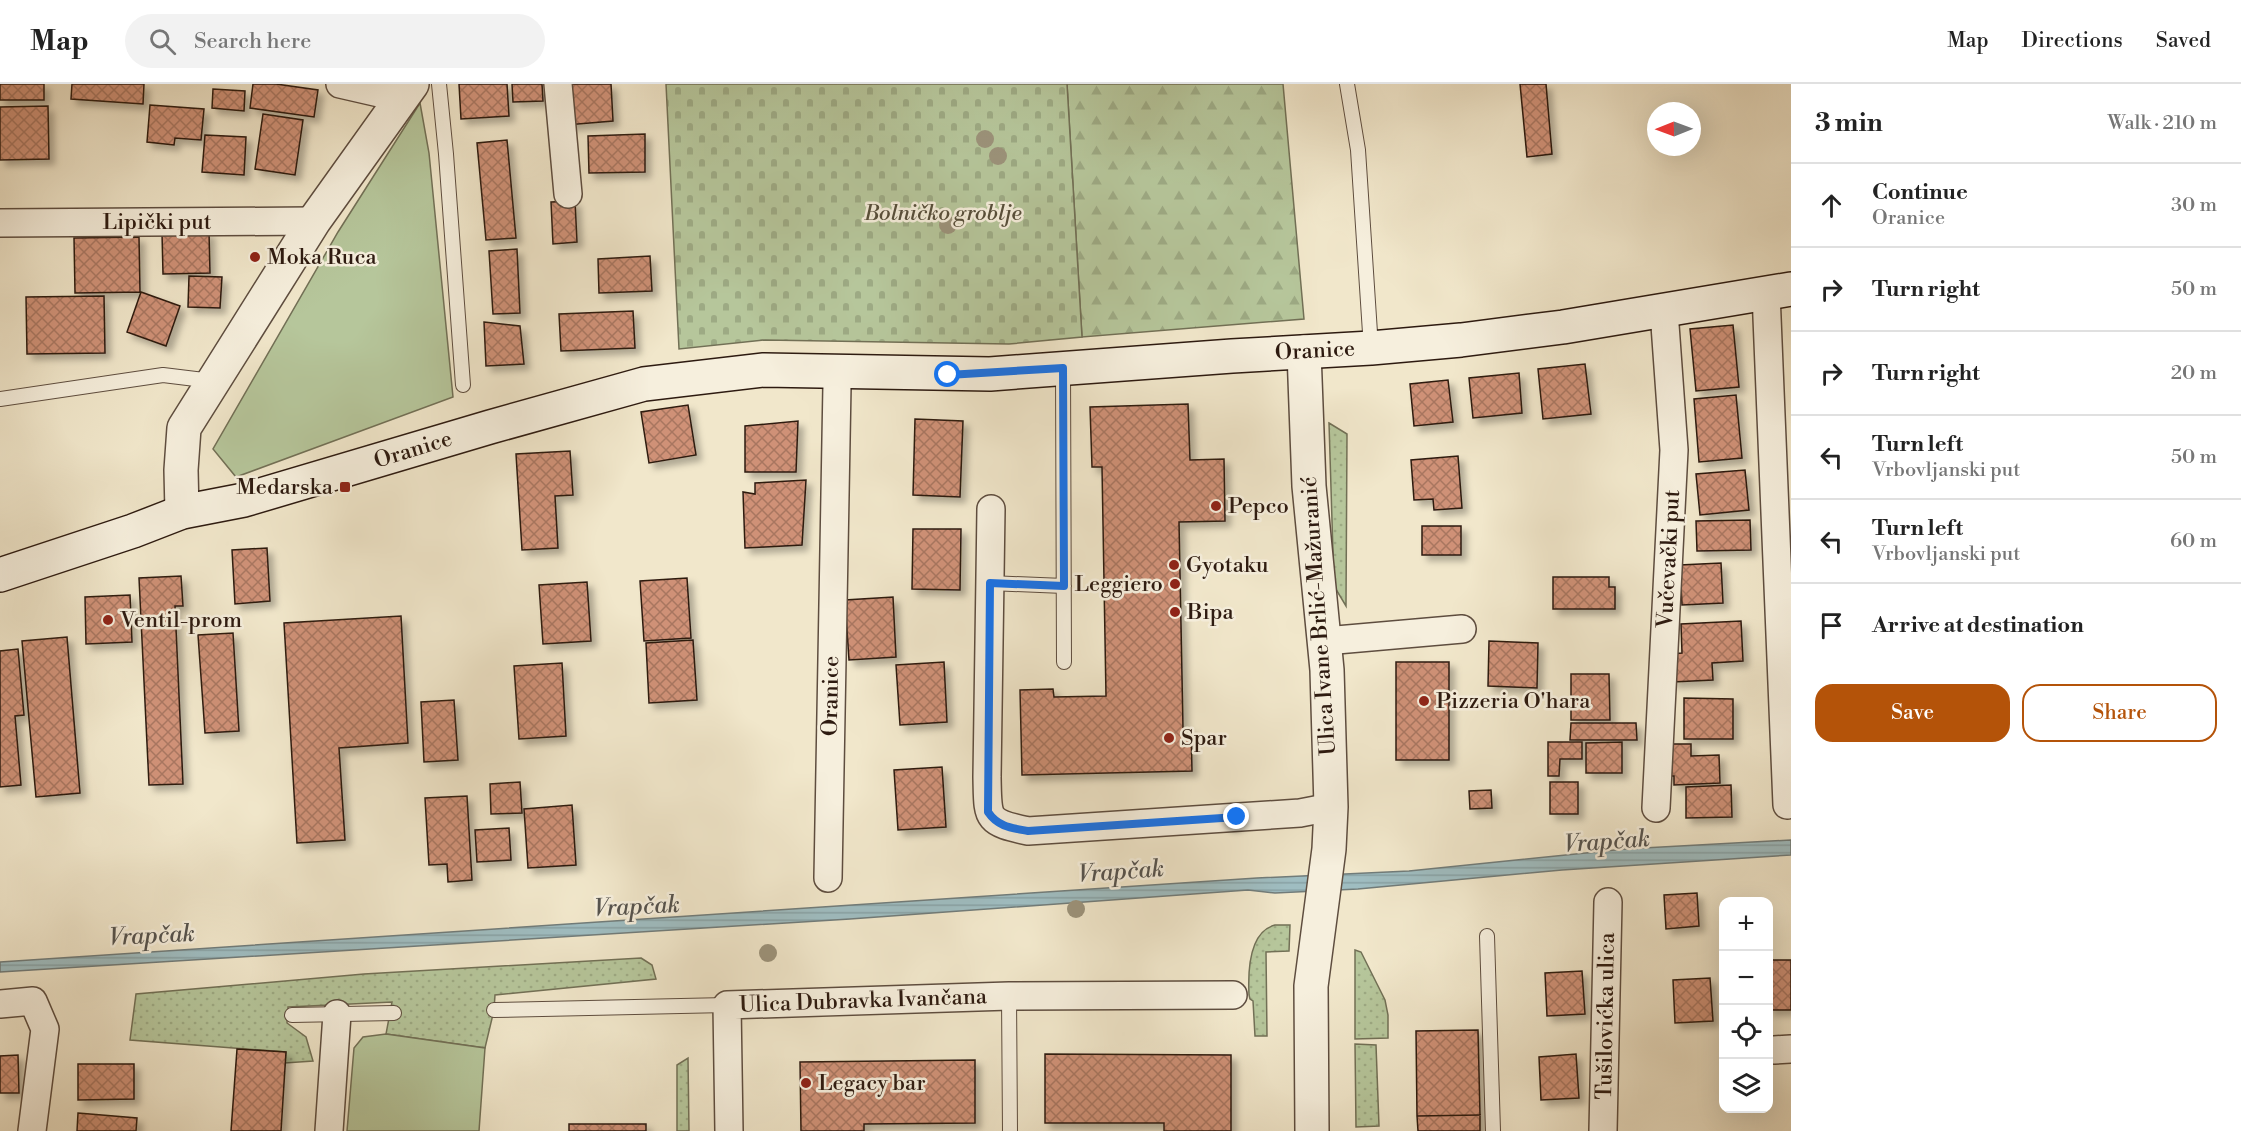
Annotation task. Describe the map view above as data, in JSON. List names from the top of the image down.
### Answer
{
  "streets": {
    "main road": ["Oranice", "Ulica Ivane Brlić-Mažuranić"],
    "street": [
      "Lipički put",
      "Vučevački put",
      "Ulica Dubravka Ivančana",
      "Tušilovićka ulica"
    ]
  },
  "crossings": [
    ["Oranice", "Vučevački put"],
    ["Oranice", "Ulica Ivane Brlić-Mažuranić"]
  ],
  "water": ["Vrapčak"],
  "parks": ["Bolničko groblje"],
  "places": {
    "other": [
      "Moka Ruca",
      "Pepco",
      "Gyotaku",
      "Leggiero",
      "Bipa",
      "Ventil-prom",
      "Pizzeria O'hara",
      "Spar",
      "Legacy bar"
    ],
    "transit": ["Medarska"]
  },
  "north": "left",
  "page": {
    "header": "Map",
    "search": "Search here",
    "nav": ["Map", "Directions", "Saved"],
    "heading": ["3 min", "Walk · 210 m"],
    "list": [
      ["Continue", "Oranice", "30 m"],
      ["Turn right", "50 m"],
      ["Turn right", "20 m"],
      ["Turn left", "Vrbovljanski put", "50 m"],
      ["Turn left", "Vrbovljanski put", "60 m"],
      "Arrive at destination"
    ],
    "buttons": ["Save", "Share"],
    "map_buttons": ["+", "−"]
  }
}
